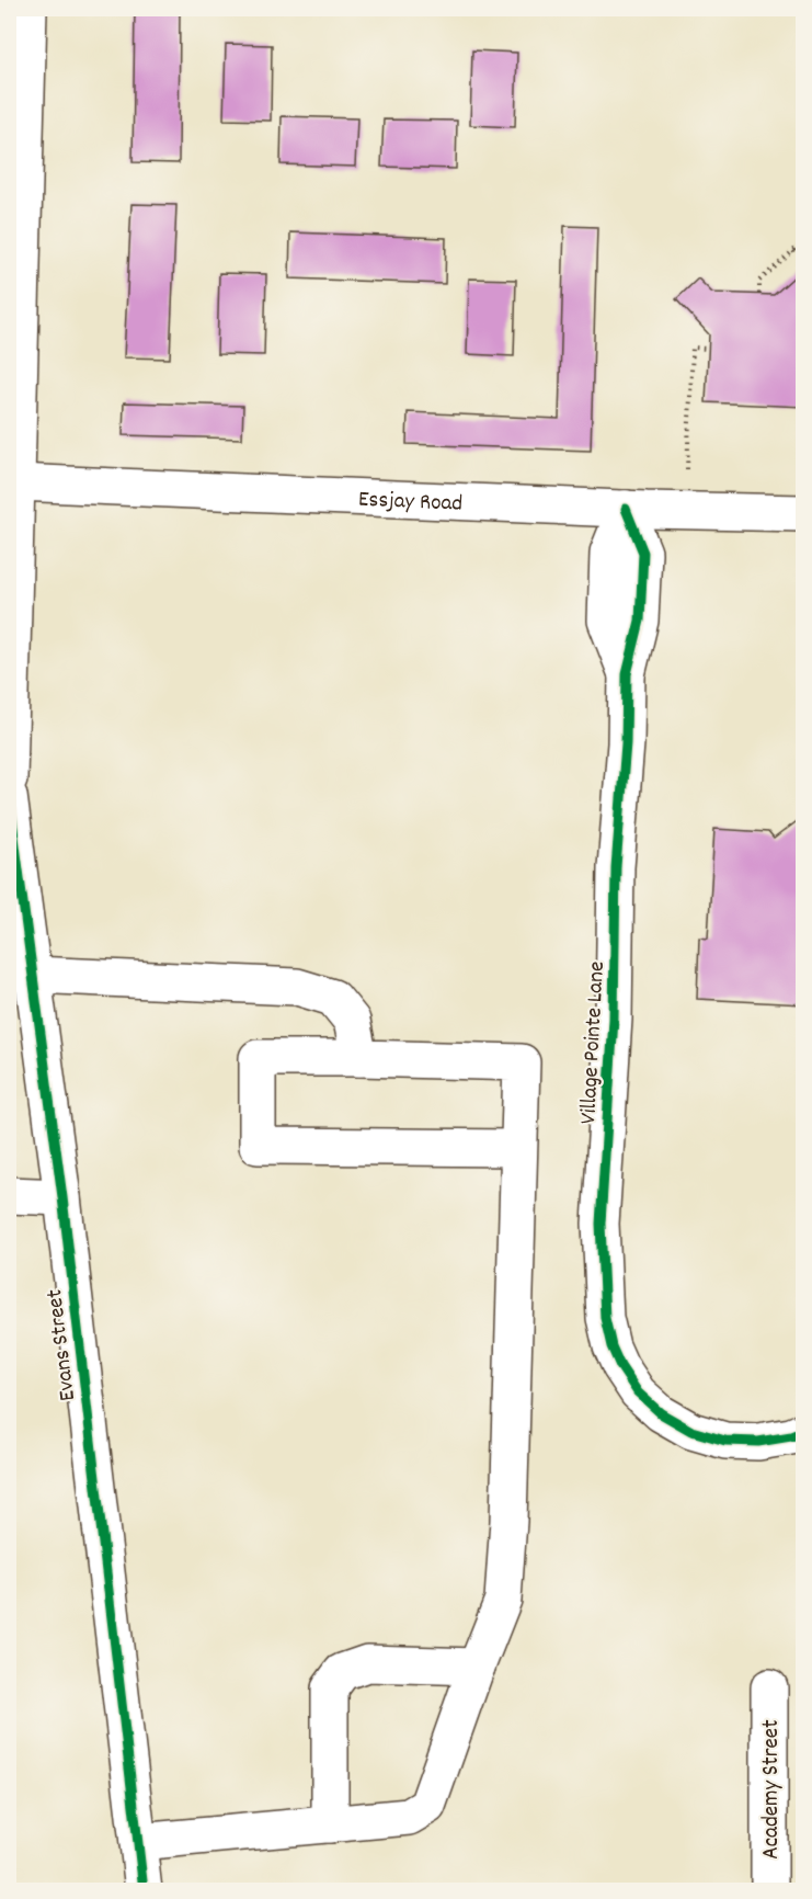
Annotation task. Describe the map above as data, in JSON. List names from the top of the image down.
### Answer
{
  "streets": {
    "street": [
      "Essjay Road",
      "Village Pointe Lane",
      "Evans Street",
      "Academy Street"
    ]
  },
  "crossings": [
    ["Essjay Road", "Village Pointe Lane"]
  ]
}
